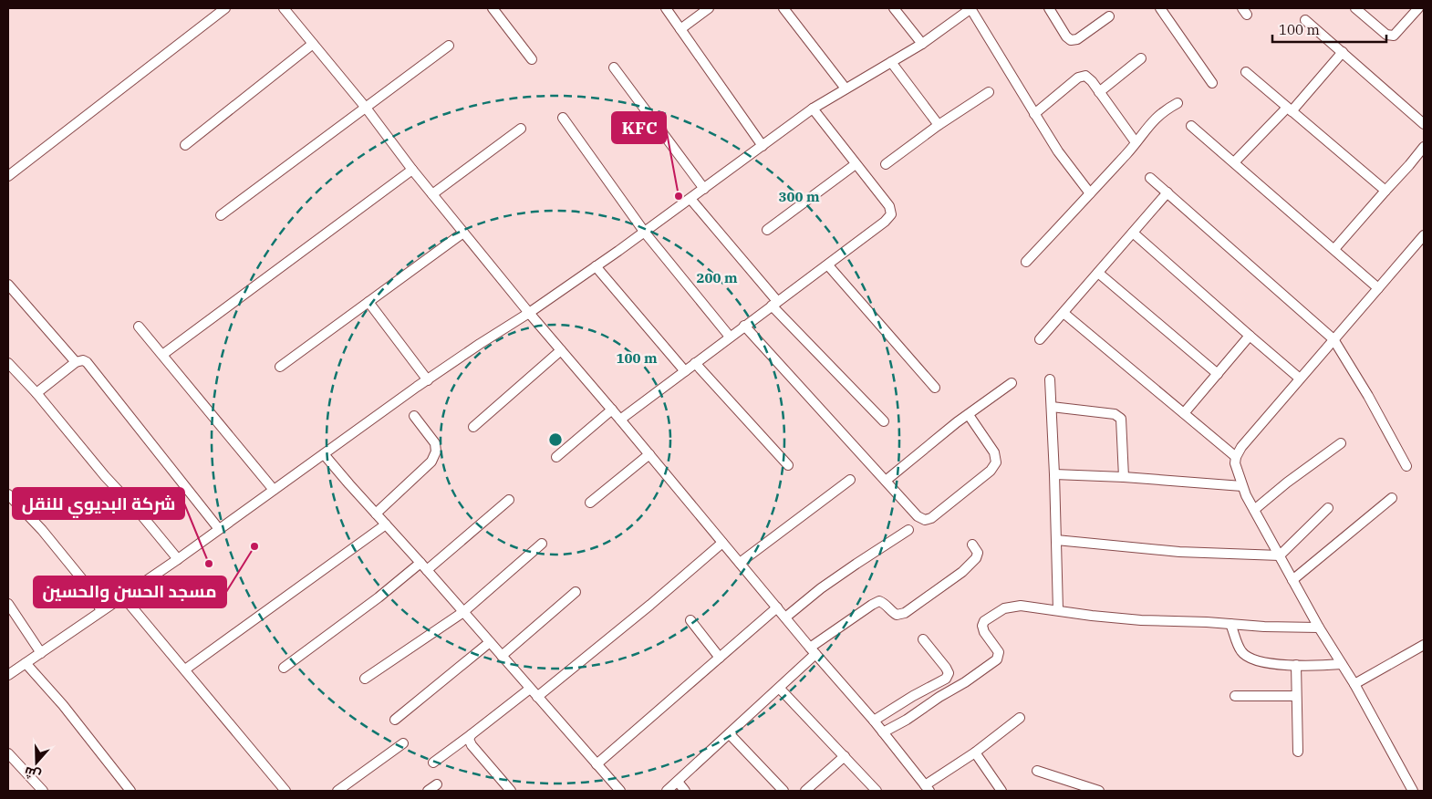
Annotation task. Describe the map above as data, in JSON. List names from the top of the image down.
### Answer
{
  "places": ["KFC", "مسجد الحسن والحسين", "شركة البديوي للنقل"],
  "scale_bar": "100 m",
  "north": "bottom",
  "rings": ["300 m", "200 m", "100 m"]
}
